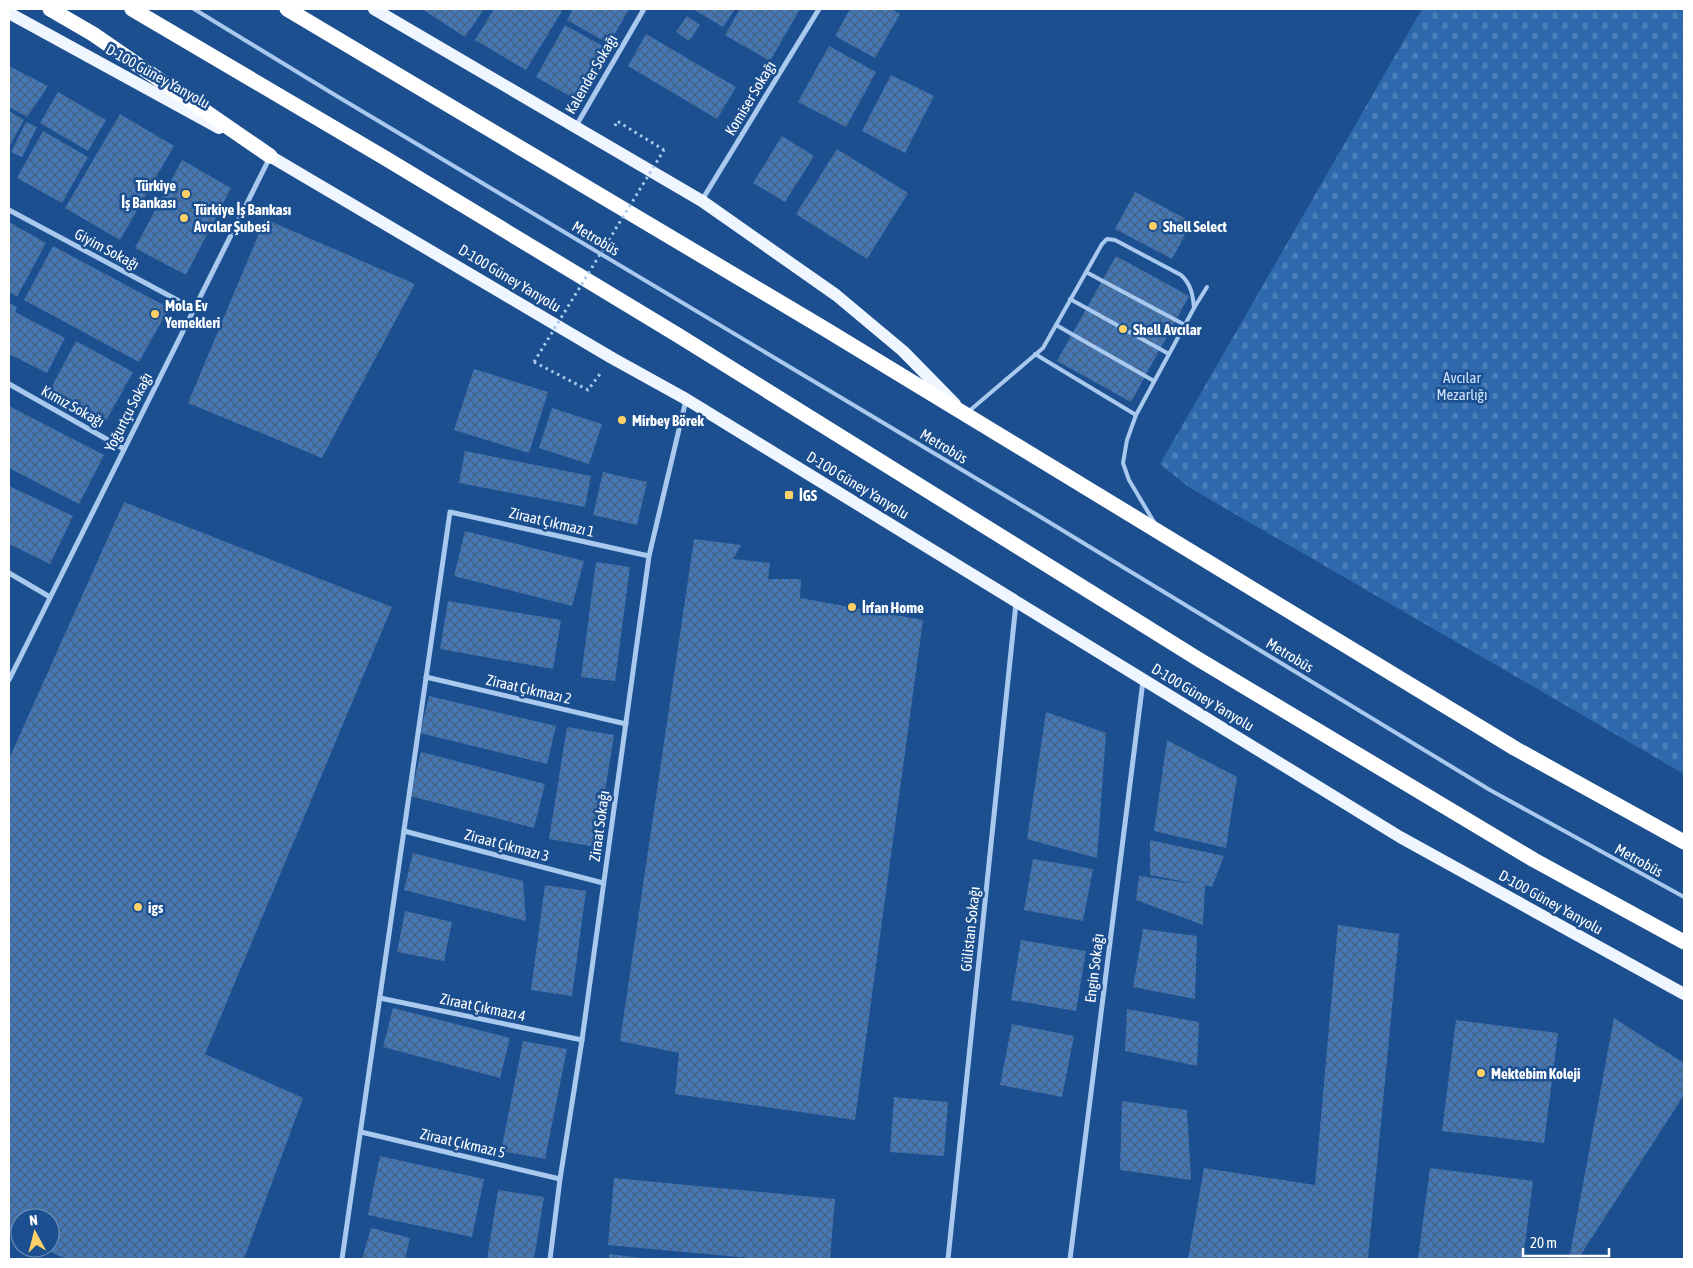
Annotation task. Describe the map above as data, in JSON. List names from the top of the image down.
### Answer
{
  "streets": {
    "main road": ["D-100 Güney Yanyolu"],
    "street": [
      "Kalender Sokağı",
      "Komiser Sokağı",
      "Giyim Sokağı",
      "Kımız Sokağı",
      "Yoğurtçu Sokağı",
      "Ziraat Çıkmazı 1",
      "Ziraat Çıkmazı 2",
      "Ziraat Sokağı",
      "Ziraat Çıkmazı 3",
      "Gülistan Sokağı",
      "Engin Sokağı",
      "Ziraat Çıkmazı 4",
      "Ziraat Çıkmazı 5"
    ],
    "lane": ["Metrobüs"]
  },
  "crossings": [
    ["D-100 Güney Yanyolu", "Yoğurtçu Sokağı"],
    ["D-100 Güney Yanyolu", "Ziraat Sokağı"],
    ["D-100 Güney Yanyolu", "Gülistan Sokağı"],
    ["D-100 Güney Yanyolu", "Engin Sokağı"],
    ["Giyim Sokağı", "Yoğurtçu Sokağı"],
    ["Kımız Sokağı", "Yoğurtçu Sokağı"],
    ["Ziraat Çıkmazı 1", "Ziraat Çıkmazı 2"],
    ["Ziraat Çıkmazı 1", "Ziraat Sokağı"],
    ["Ziraat Çıkmazı 2", "Ziraat Sokağı"],
    ["Ziraat Sokağı", "Ziraat Çıkmazı 3"],
    ["Ziraat Sokağı", "Ziraat Çıkmazı 4"],
    ["Ziraat Sokağı", "Ziraat Çıkmazı 5"]
  ],
  "parks": ["Avcılar Mezarlığı"],
  "places": {
    "other": [
      "Türkiye İş Bankası",
      "Türkiye İş Bankası Avcılar Şubesi",
      "Shell Select",
      "Mola Ev Yemekleri",
      "Shell Avcılar",
      "Mirbey Börek",
      "İrfan Home",
      "igs",
      "Mektebim Koleji"
    ],
    "transit": ["İGS"]
  },
  "scale_bar": "20 m",
  "north": "top"
}
